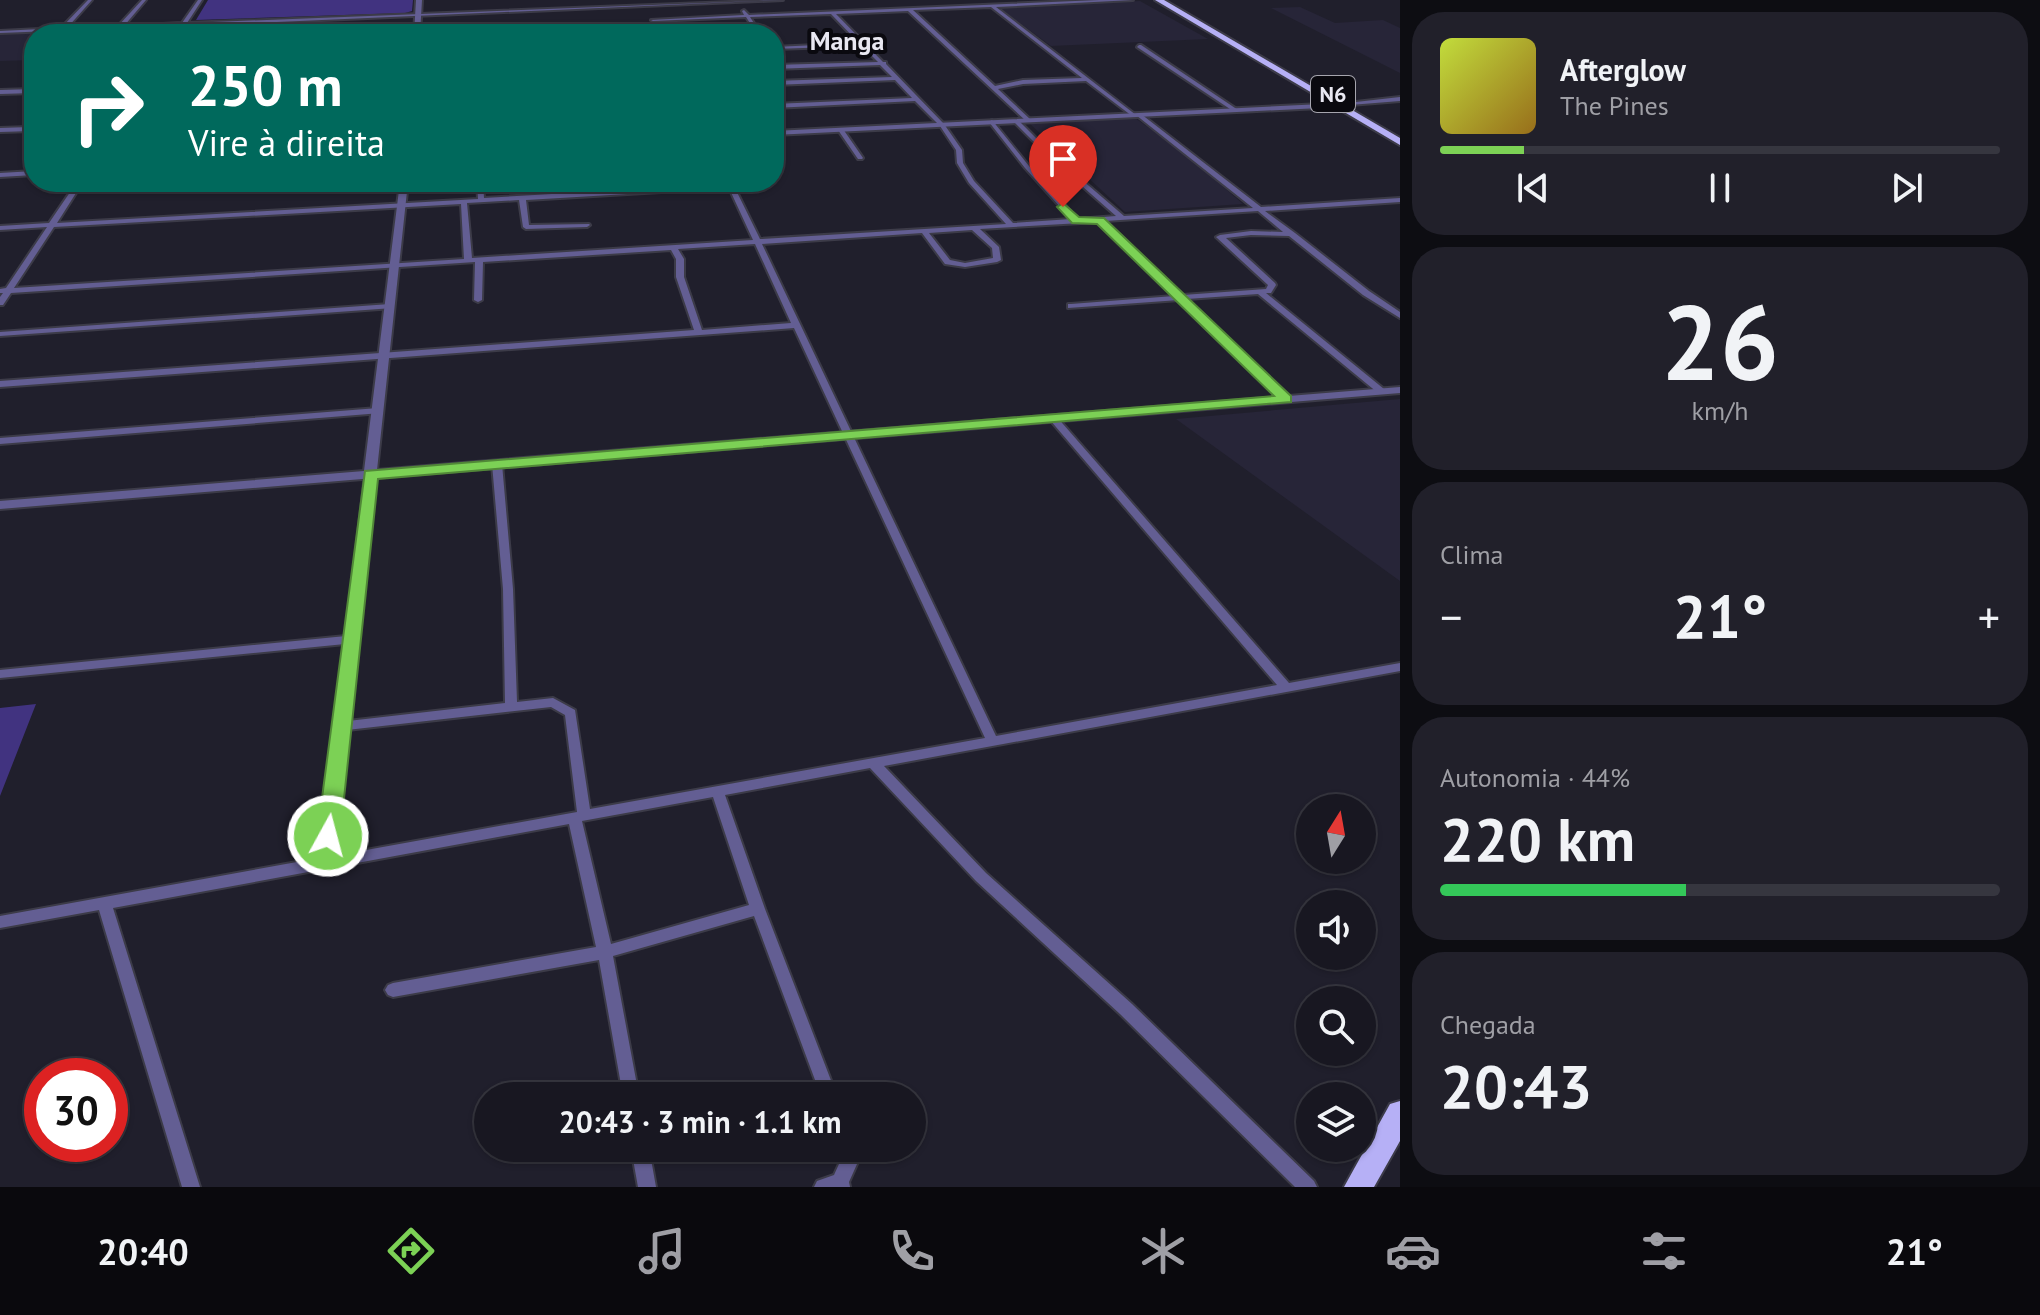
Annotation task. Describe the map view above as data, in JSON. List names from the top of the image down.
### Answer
{
  "streets": {
    "highway": ["N6"]
  },
  "districts": ["Manga"],
  "north": "top",
  "page": {
    "turn": ["250 m", "Vire à direita"],
    "song": ["Afterglow", "The Pines"],
    "tile": [
      ["26", "km/h"],
      "Clima",
      ["Autonomia · 44%", "220 km"],
      ["Chegada", "20:43"]
    ],
    "heat": ["−", "21°", "+"],
    "limit": "30",
    "trip": "20:43 · 3 min · 1.1 km",
    "tabs": ["20:40", "21°"]
  }
}
